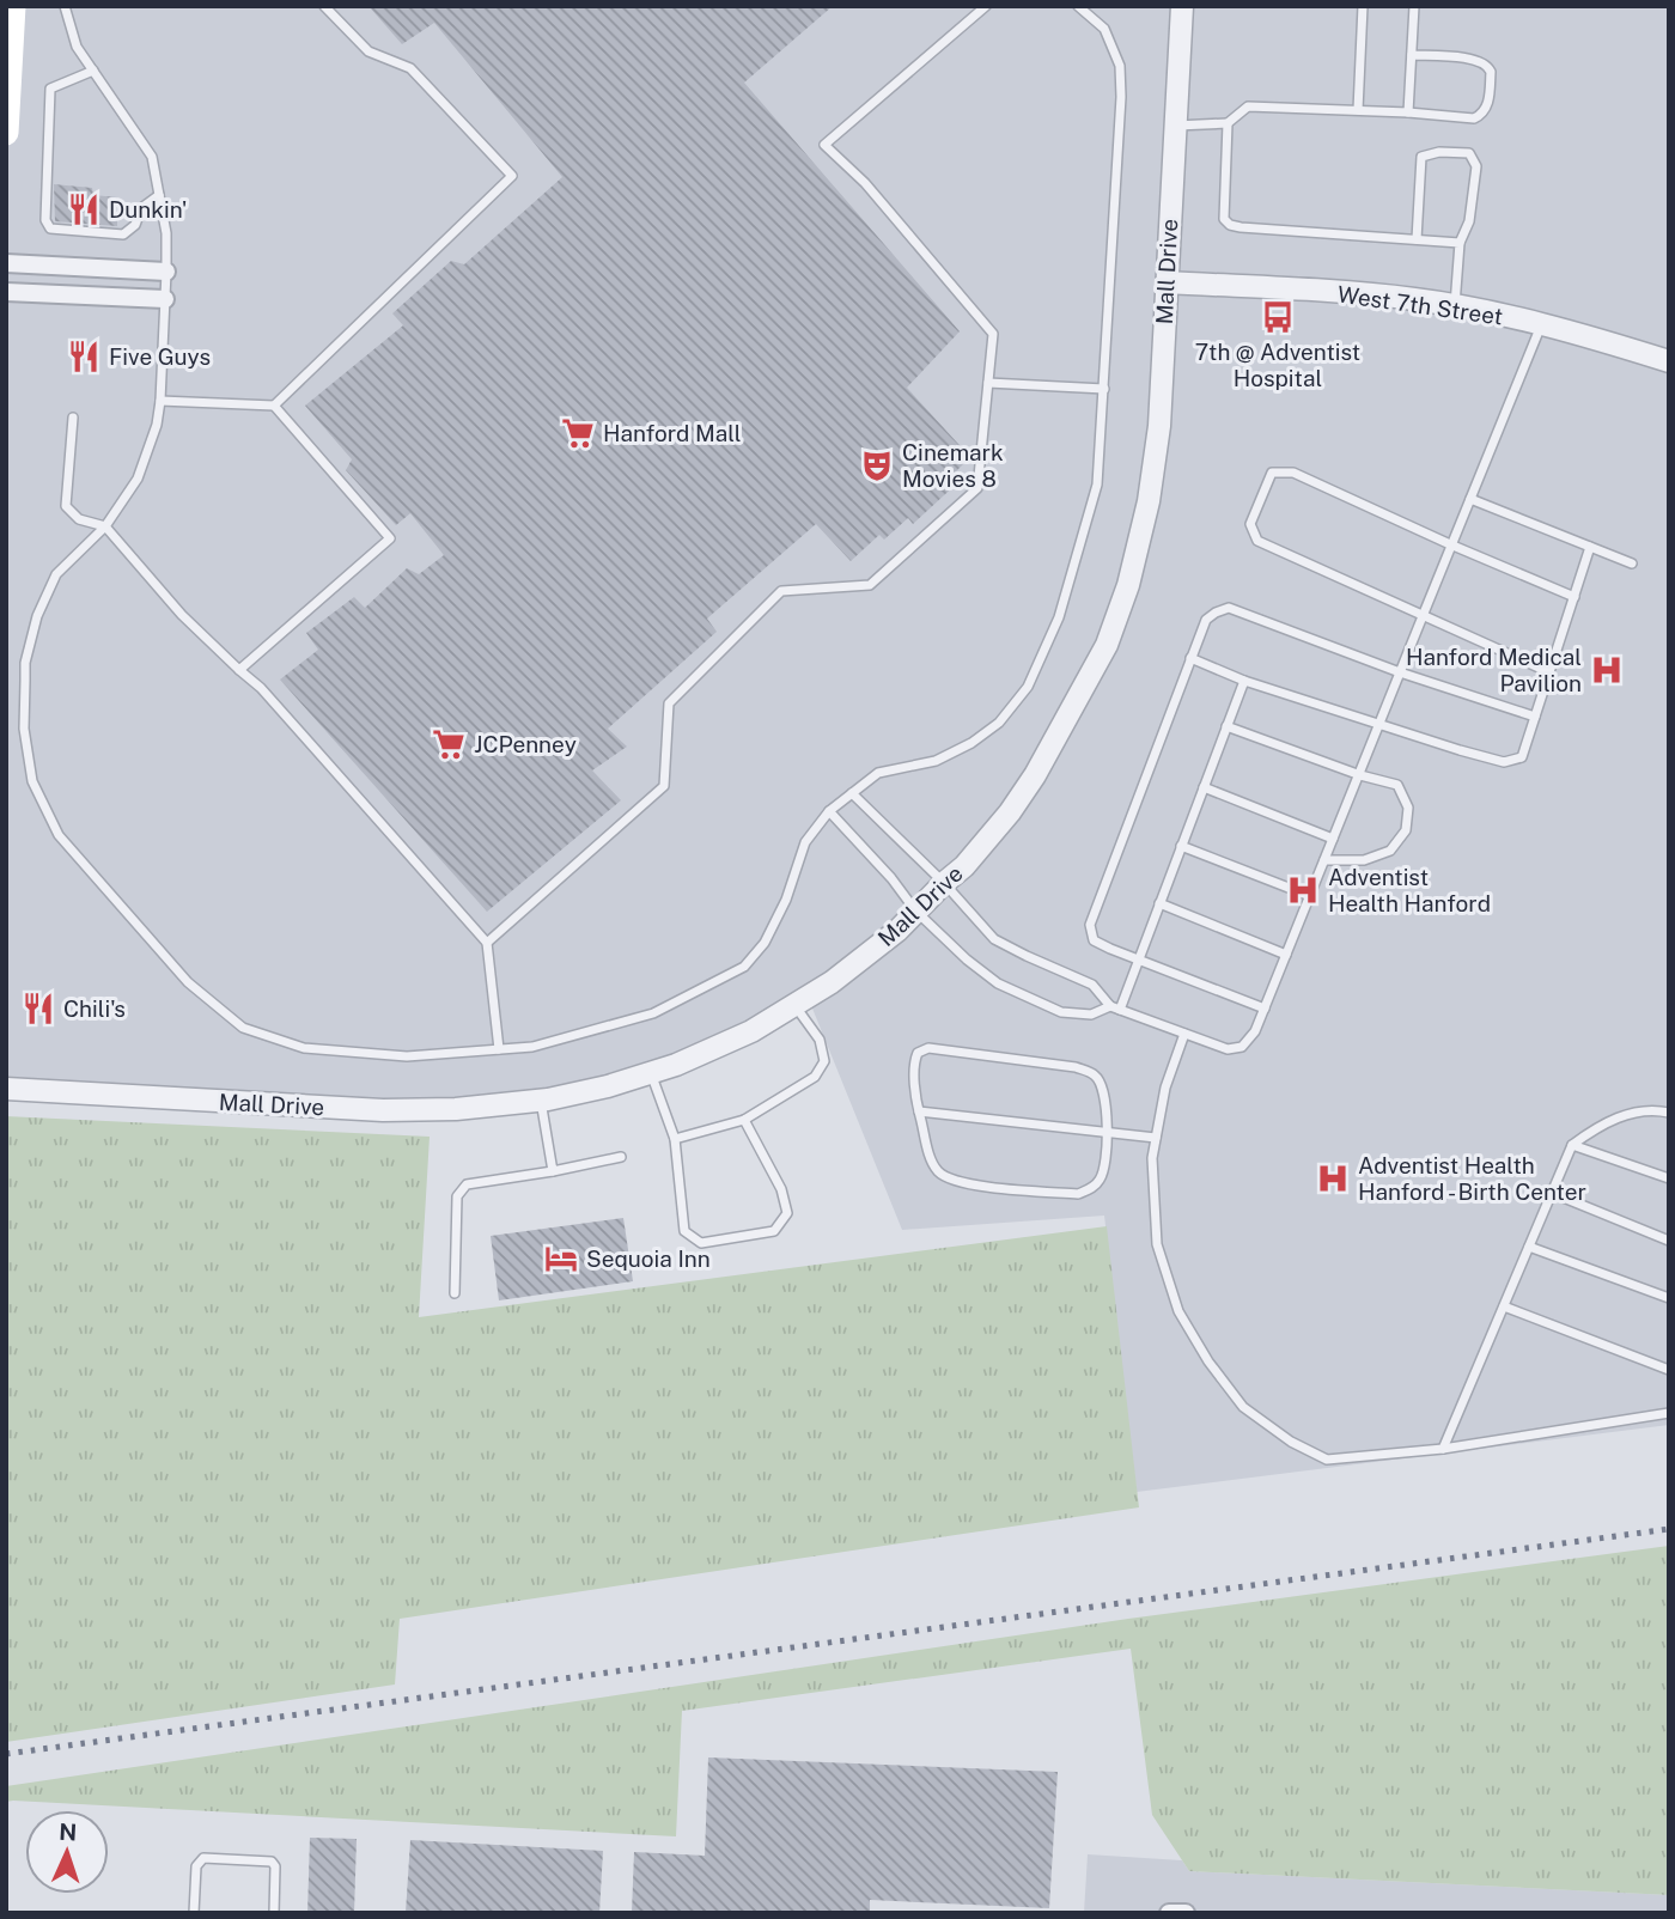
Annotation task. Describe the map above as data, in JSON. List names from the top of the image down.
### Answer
{
  "streets": {
    "street": ["Mall Drive", "West 7th Street"]
  },
  "crossings": [
    ["Mall Drive", "West 7th Street"]
  ],
  "places": {
    "restaurant": ["Dunkin'", "Five Guys", "Chili's"],
    "bus stop": ["7th @ Adventist Hospital"],
    "supermarket": ["Hanford Mall", "JCPenney"],
    "theatre": ["Cinemark Movies 8"],
    "hospital": ["Hanford Medical Pavilion", "Adventist Health Hanford", "Adventist Health Hanford - Birth Center"],
    "hotel": ["Sequoia Inn"]
  },
  "north": "top"
}
